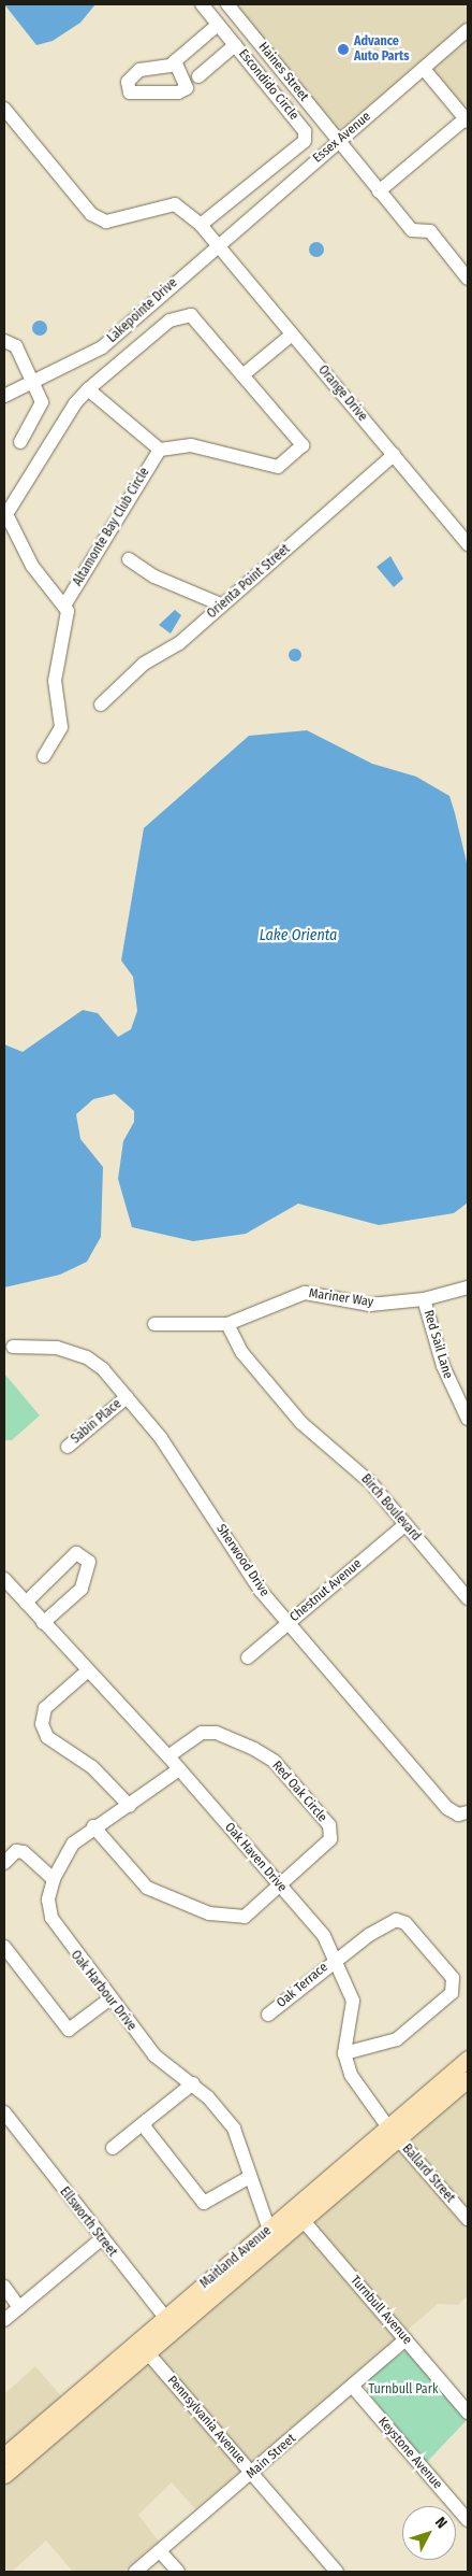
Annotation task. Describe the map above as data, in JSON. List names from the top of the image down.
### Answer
{
  "streets": {
    "main road": ["Maitland Avenue"],
    "street": [
      "Haines Street",
      "Escondido Circle",
      "Essex Avenue",
      "Lakepointe Drive",
      "Orange Drive",
      "Altamonte Bay Club Circle",
      "Orienta Point Street",
      "Mariner Way",
      "Red Sail Lane",
      "Sabin Place",
      "Birch Boulevard",
      "Sherwood Drive",
      "Chestnut Avenue",
      "Red Oak Circle",
      "Oak Haven Drive",
      "Oak Terrace",
      "Oak Harbour Drive",
      "Ballard Street",
      "Ellsworth Street",
      "Turnbull Avenue",
      "Pennsylvania Avenue",
      "Keystone Avenue",
      "Main Street"
    ]
  },
  "crossings": [
    ["Haines Street", "Essex Avenue"],
    ["Essex Avenue", "Lakepointe Drive"],
    ["Essex Avenue", "Orange Drive"],
    ["Lakepointe Drive", "Orange Drive"],
    ["Orange Drive", "Orienta Point Street"],
    ["Mariner Way", "Red Sail Lane"],
    ["Mariner Way", "Birch Boulevard"],
    ["Sabin Place", "Sherwood Drive"],
    ["Birch Boulevard", "Chestnut Avenue"],
    ["Sherwood Drive", "Chestnut Avenue"],
    ["Red Oak Circle", "Oak Haven Drive"],
    ["Oak Haven Drive", "Oak Terrace"],
    ["Oak Haven Drive", "Oak Harbour Drive"],
    ["Oak Haven Drive", "Ballard Street"],
    ["Oak Haven Drive", "Maitland Avenue"],
    ["Oak Harbour Drive", "Maitland Avenue"],
    ["Ballard Street", "Maitland Avenue"],
    ["Ellsworth Street", "Maitland Avenue"],
    ["Maitland Avenue", "Turnbull Avenue"],
    ["Maitland Avenue", "Pennsylvania Avenue"],
    ["Turnbull Avenue", "Main Street"],
    ["Pennsylvania Avenue", "Main Street"],
    ["Keystone Avenue", "Main Street"]
  ],
  "water": ["Lake Orienta"],
  "parks": ["Turnbull Park"],
  "places": ["Advance Auto Parts"],
  "north": "top right"
}
